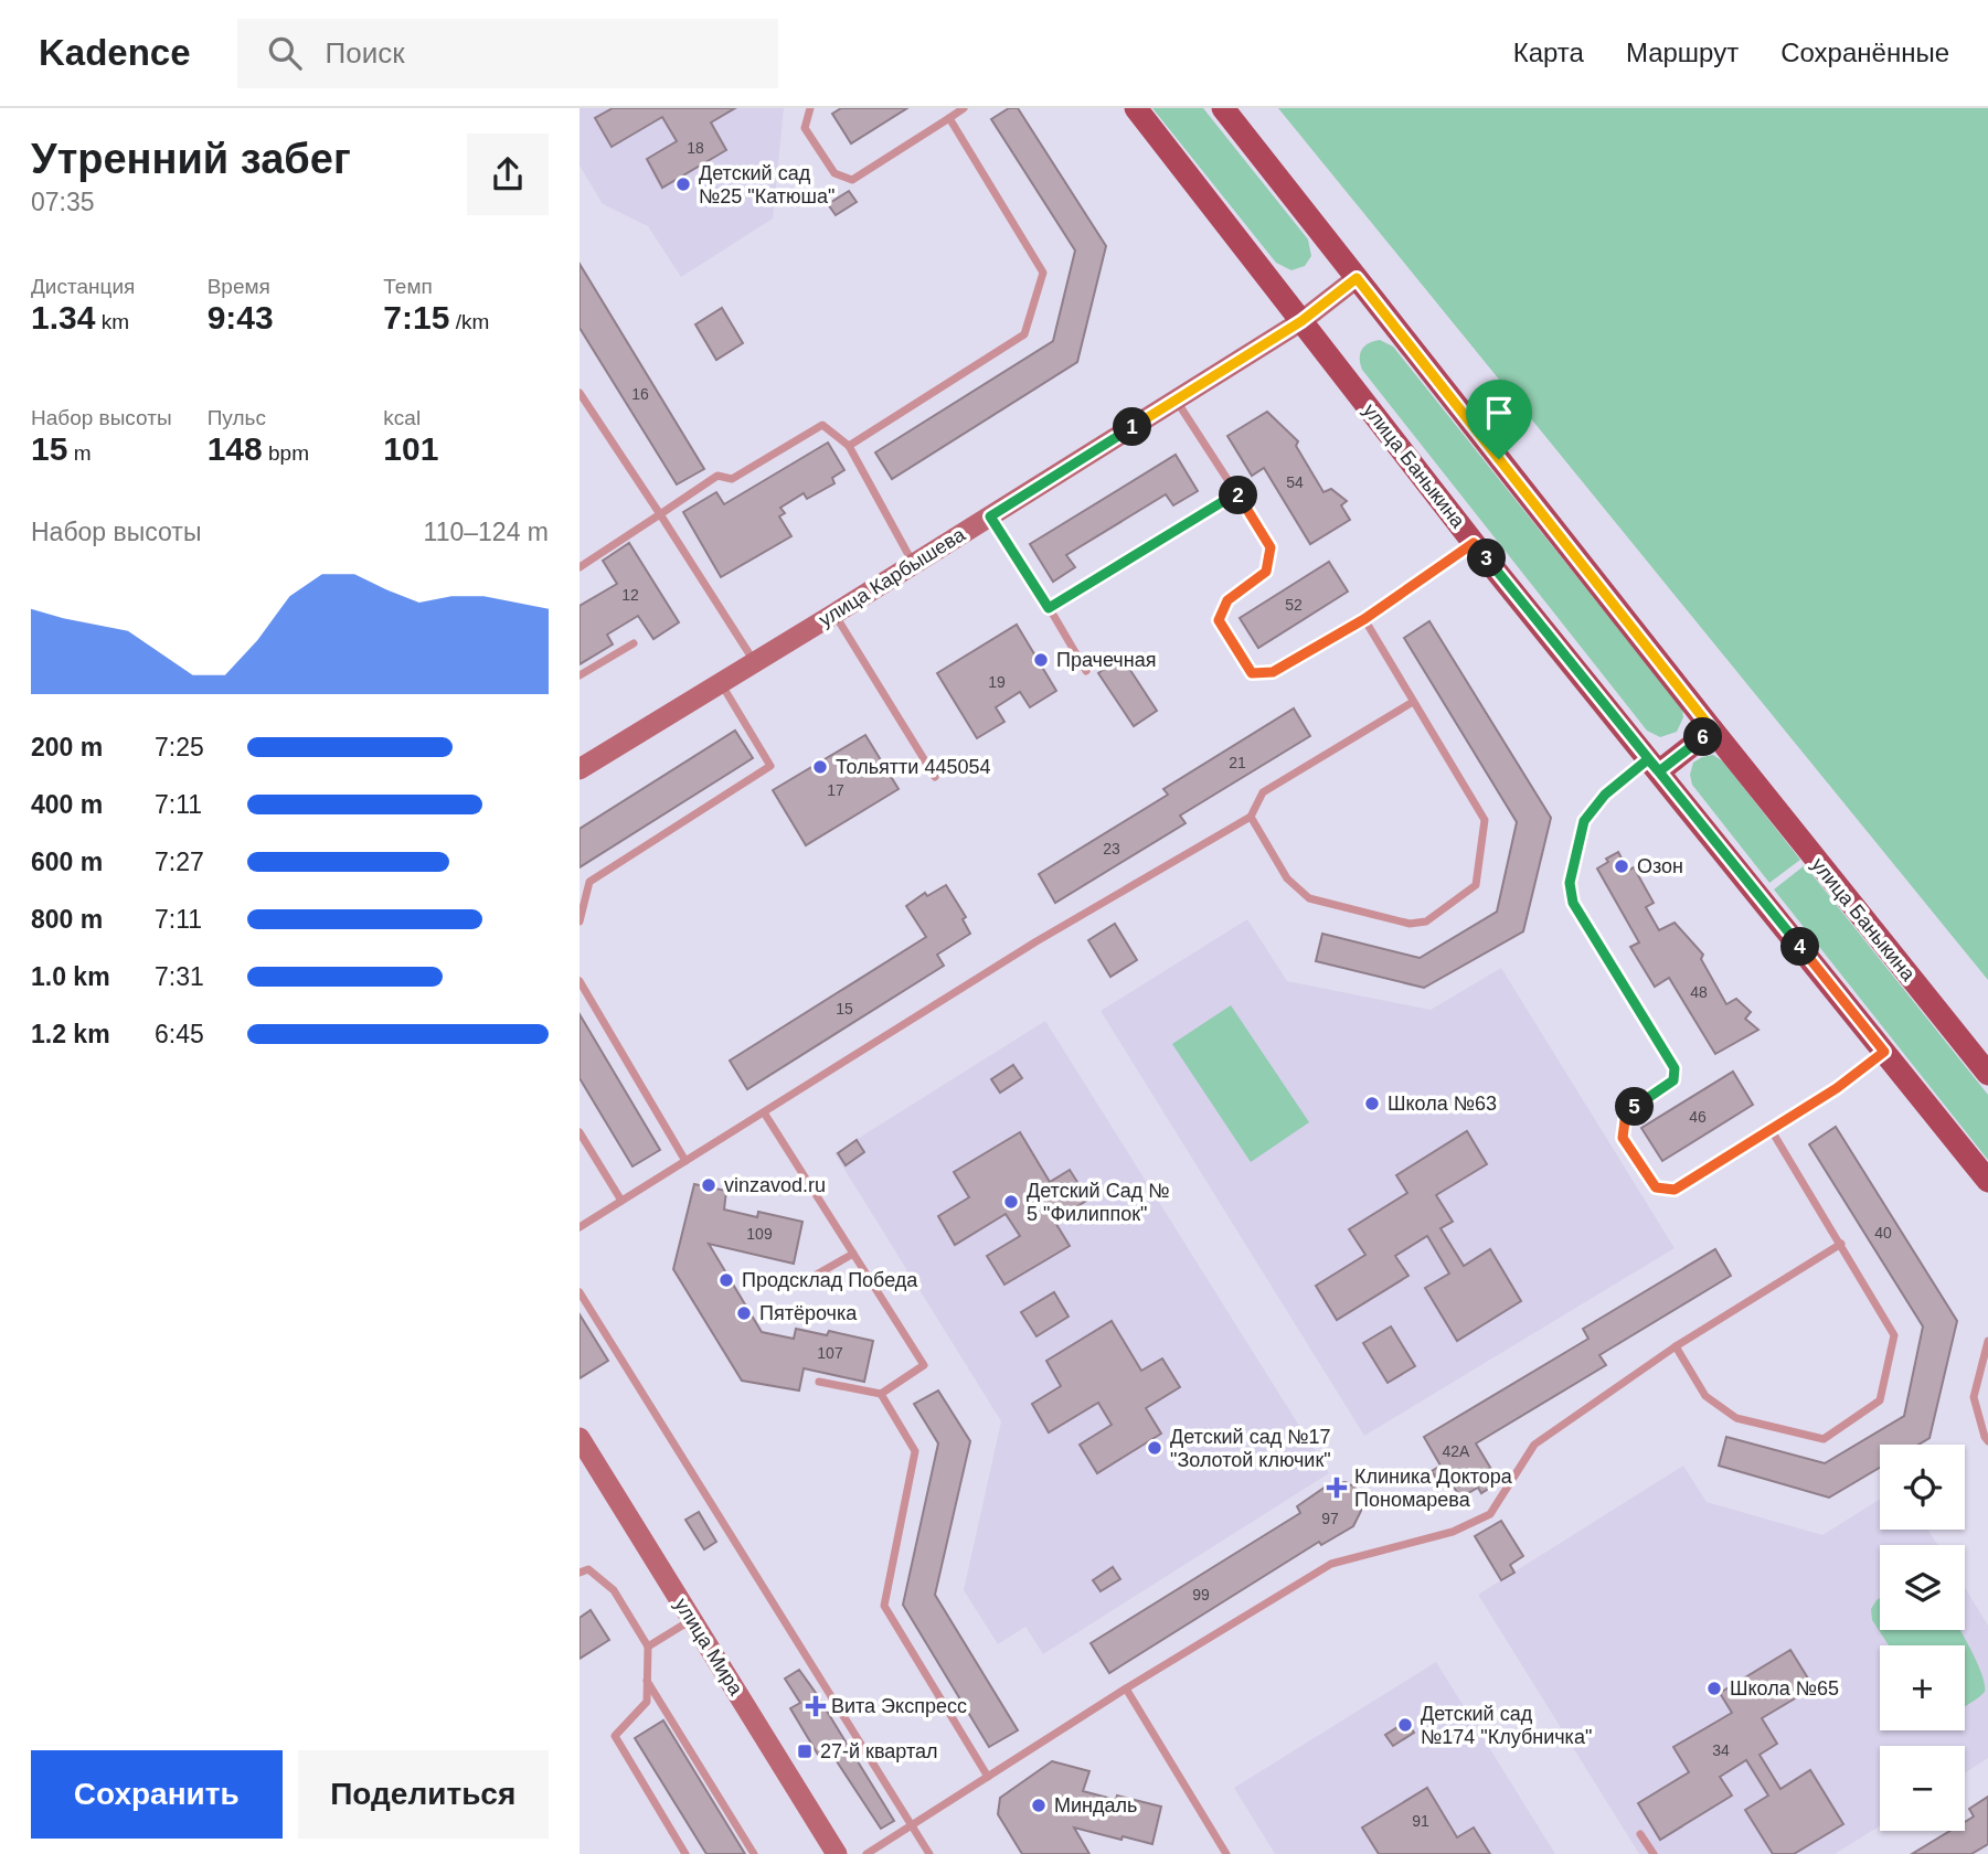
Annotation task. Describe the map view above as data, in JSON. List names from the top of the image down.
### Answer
{
  "streets": {
    "main road": ["улица Баныкина"],
    "street": ["улица Карбышева", "улица Мира"]
  },
  "crossings": [
    ["улица Баныкина", "улица Карбышева"]
  ],
  "places": {
    "other": [
      "Детский сад №25 \"Катюша\"",
      "Прачечная",
      "Тольятти 445054",
      "Озон",
      "Школа №63",
      "vinzavod.ru",
      "Детский Сад № 5 \"Филиппок\"",
      "Продсклад Победа",
      "Пятёрочка",
      "Детский сад №17 \"Золотой ключик\"",
      "Школа №65",
      "Детский сад №174 \"Клубничка\"",
      "Миндаль"
    ],
    "health": ["Клиника Доктора Пономарева", "Вита Экспресс"],
    "transit": ["27-й квартал"]
  },
  "house_numbers": [
    "18",
    "16",
    "54",
    "12",
    "52",
    "19",
    "21",
    "17",
    "23",
    "48",
    "15",
    "46",
    "40",
    "109",
    "107",
    "42А",
    "97",
    "99",
    "34",
    "91"
  ],
  "page": {
    "header": "Kadence",
    "search": "Поиск",
    "nav": ["Карта", "Маршрут", "Сохранённые"],
    "heading": ["Утренний забег", "07:35"],
    "stats": [
      ["Дистанция", "1.34 km"],
      ["Время", "9:43"],
      ["Темп", "7:15 /km"],
      ["Набор высоты", "15 m"],
      ["Пульс", "148 bpm"],
      ["kcal", "101"]
    ],
    "pins": [
      "1",
      "2",
      "3",
      "6",
      "4",
      "5"
    ],
    "chart": ["Набор высоты", "110–124 m"],
    "list": [
      {
        "name": "200 m",
        "note": "7:25"
      },
      {
        "name": "400 m",
        "note": "7:11"
      },
      {
        "name": "600 m",
        "note": "7:27"
      },
      {
        "name": "800 m",
        "note": "7:11"
      },
      {
        "name": "1.0 km",
        "note": "7:31"
      },
      {
        "name": "1.2 km",
        "note": "6:45"
      }
    ],
    "map_buttons": ["+", "−"],
    "buttons": ["Сохранить", "Поделиться"]
  }
}
